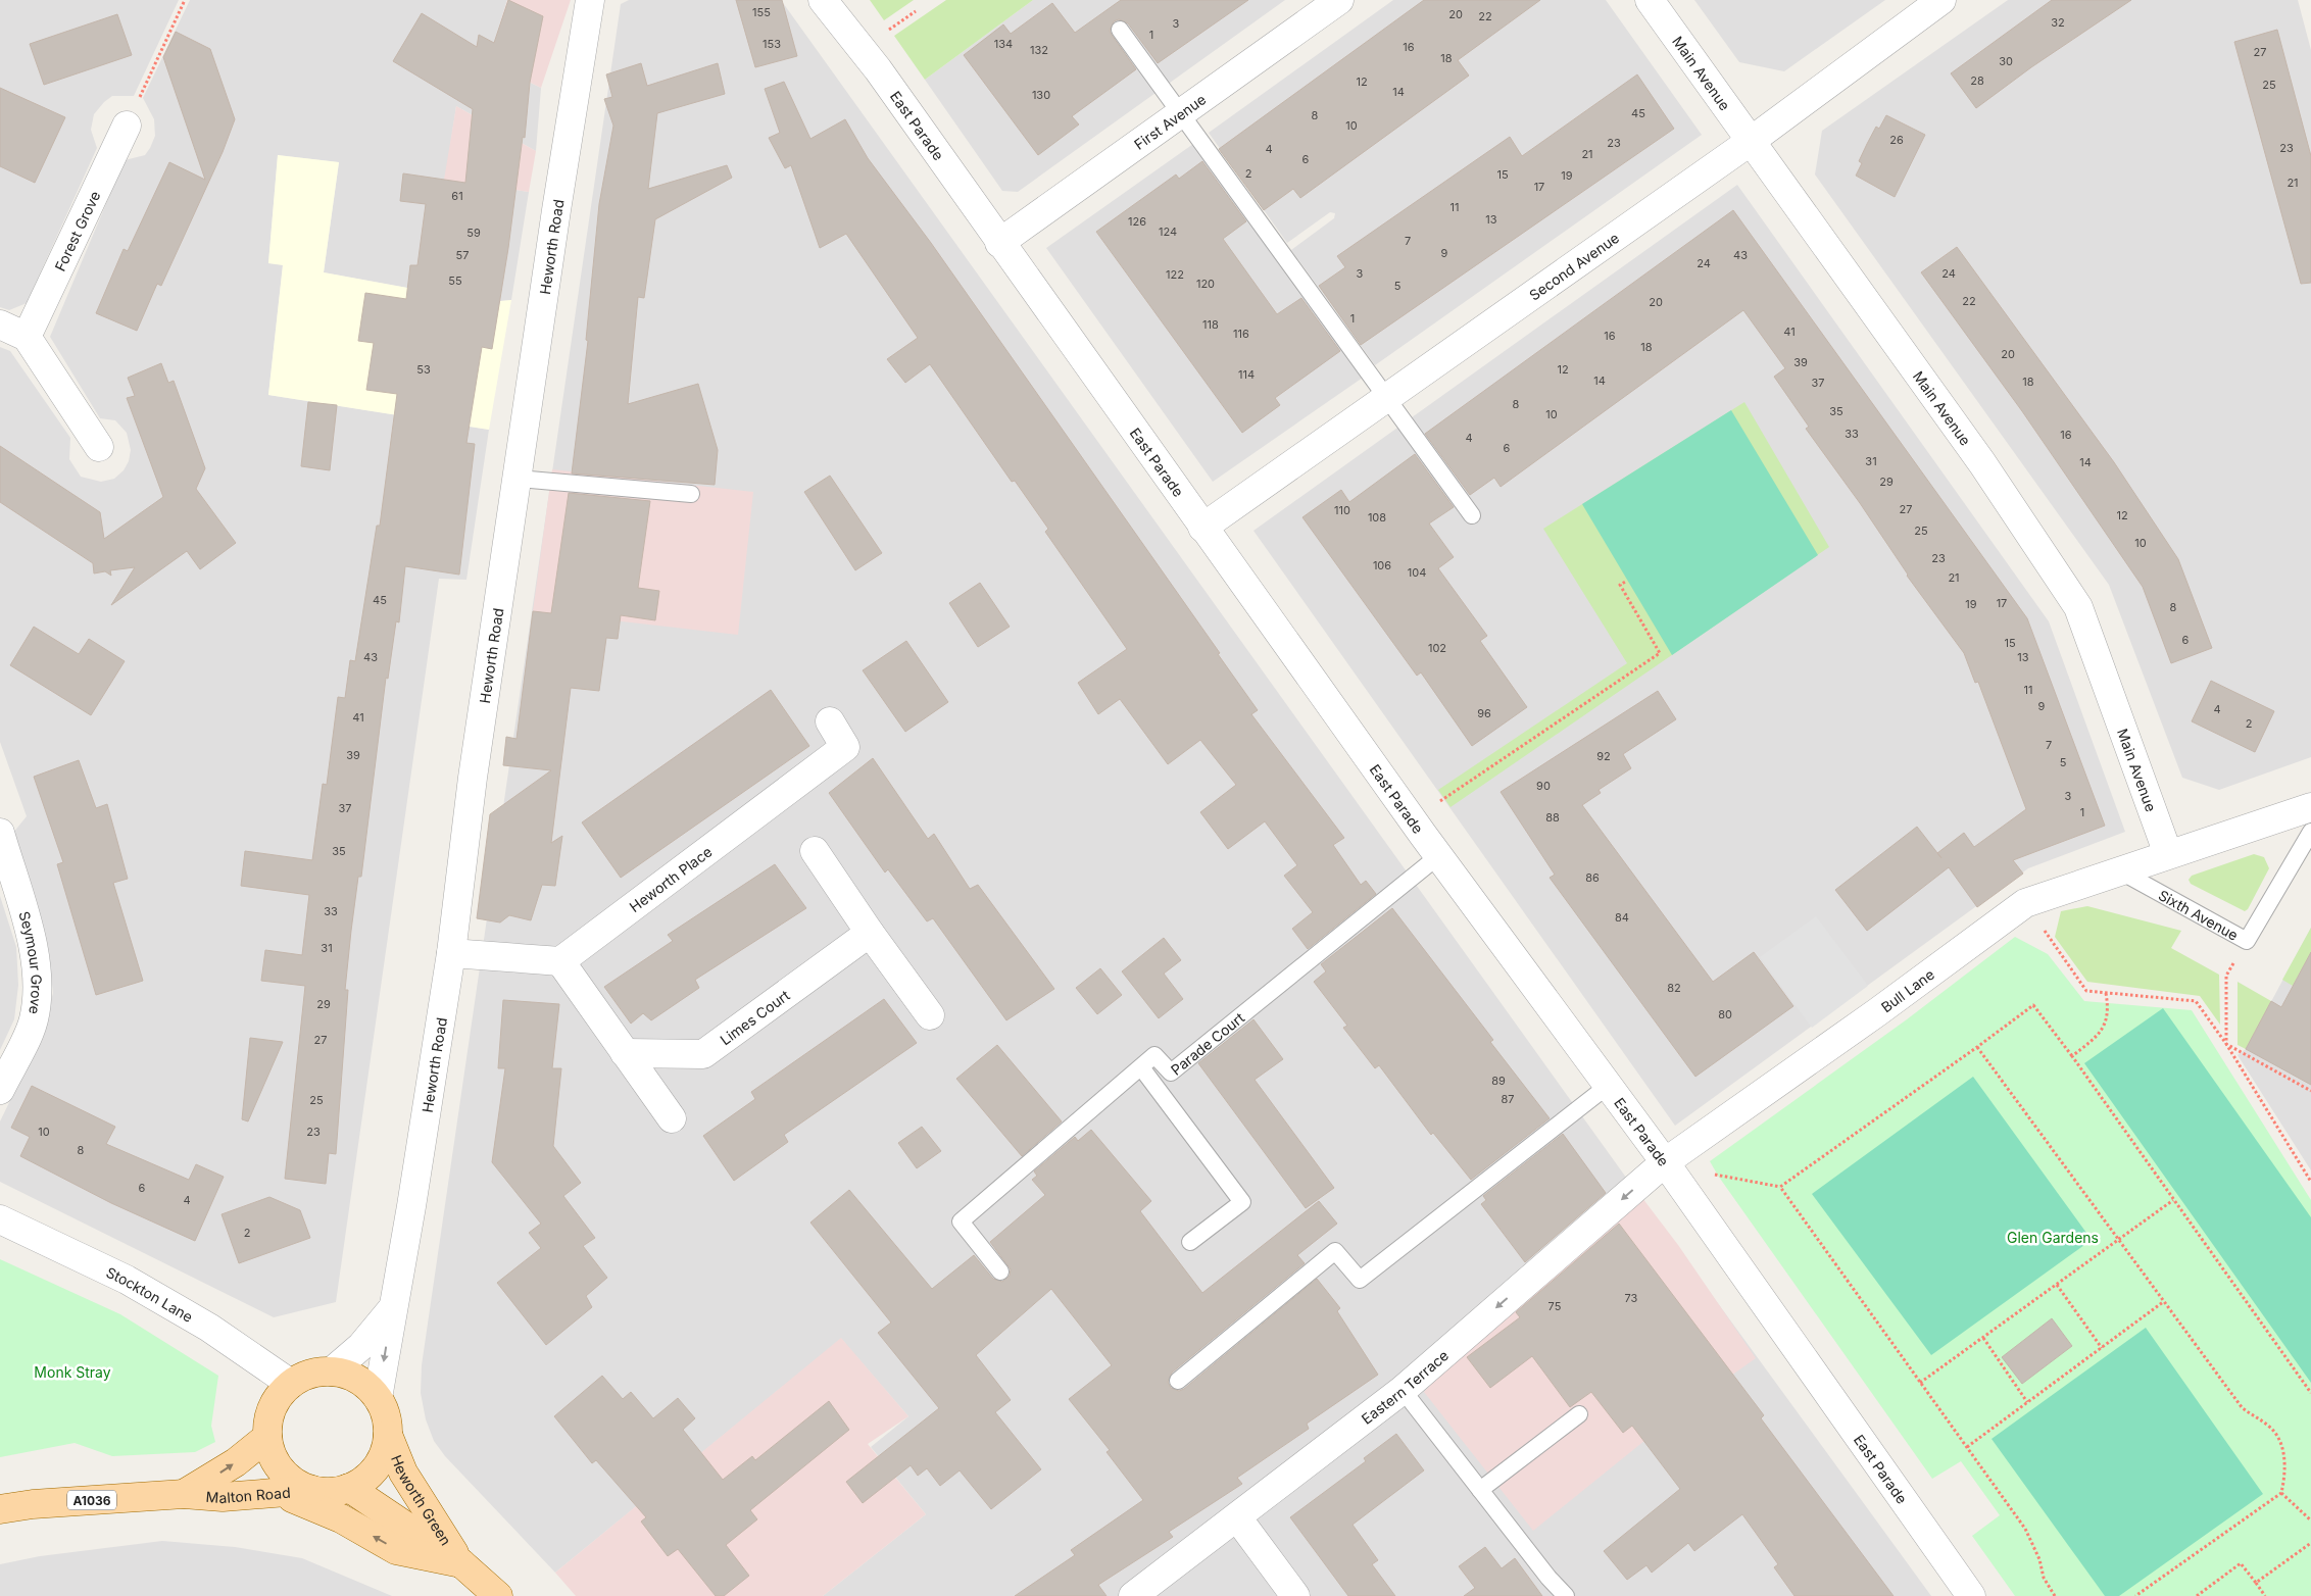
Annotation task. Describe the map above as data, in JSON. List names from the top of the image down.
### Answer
{
  "streets": {
    "main road": ["Malton Road", "A1036", "Heworth Green"],
    "street": [
      "Main Avenue",
      "First Avenue",
      "East Parade",
      "Forest Grove",
      "Heworth Road",
      "Second Avenue",
      "Heworth Place",
      "Seymour Grove",
      "Bull Lane",
      "Limes Court",
      "Stockton Lane",
      "Eastern Terrace"
    ],
    "lane": ["Sixth Avenue", "Parade Court"]
  },
  "crossings": [
    ["Main Avenue", "Second Avenue"],
    ["Main Avenue", "Bull Lane"],
    ["First Avenue", "East Parade"],
    ["East Parade", "Second Avenue"],
    ["East Parade", "Bull Lane"],
    ["East Parade", "Parade Court"],
    ["East Parade", "Eastern Terrace"],
    ["Heworth Road", "Stockton Lane"],
    ["Heworth Road", "Malton Road"],
    ["Heworth Road", "A1036"],
    ["Heworth Road", "Heworth Green"],
    ["Sixth Avenue", "Bull Lane"],
    ["Bull Lane", "Eastern Terrace"],
    ["Stockton Lane", "Malton Road"],
    ["Stockton Lane", "A1036"],
    ["Stockton Lane", "Heworth Green"],
    ["Malton Road", "A1036"],
    ["Malton Road", "Heworth Green"],
    ["A1036", "Heworth Green"]
  ],
  "one_way": ["Eastern Terrace"],
  "parks": ["Glen Gardens", "Monk Stray"],
  "house_numbers": [
    "155",
    "20",
    "22",
    "32",
    "3",
    "1",
    "153",
    "134",
    "16",
    "132",
    "27",
    "18",
    "30",
    "28",
    "12",
    "25",
    "14",
    "130",
    "45",
    "8",
    "10",
    "26",
    "23",
    "23",
    "4",
    "21",
    "6",
    "2",
    "15",
    "19",
    "21",
    "17",
    "61",
    "11",
    "13",
    "126",
    "124",
    "59",
    "7",
    "9",
    "57",
    "43",
    "24",
    "3",
    "24",
    "122",
    "55",
    "120",
    "5",
    "22",
    "20",
    "1",
    "118",
    "41",
    "116",
    "16",
    "18",
    "20",
    "39",
    "53",
    "12",
    "114",
    "14",
    "18",
    "37",
    "8",
    "35",
    "10",
    "33",
    "16",
    "4",
    "6",
    "31",
    "14",
    "29",
    "27",
    "110",
    "12",
    "108",
    "25",
    "10",
    "23",
    "106",
    "104",
    "21",
    "45",
    "17",
    "19",
    "8",
    "6",
    "15",
    "102",
    "43",
    "13",
    "11",
    "9",
    "4",
    "96",
    "41",
    "2",
    "7",
    "39",
    "92",
    "5",
    "90",
    "3",
    "37",
    "1",
    "88",
    "35",
    "86",
    "33",
    "84",
    "31",
    "82",
    "29",
    "80",
    "27",
    "89",
    "87",
    "25",
    "10",
    "23",
    "8",
    "6",
    "4",
    "2",
    "73",
    "75"
  ]
}
